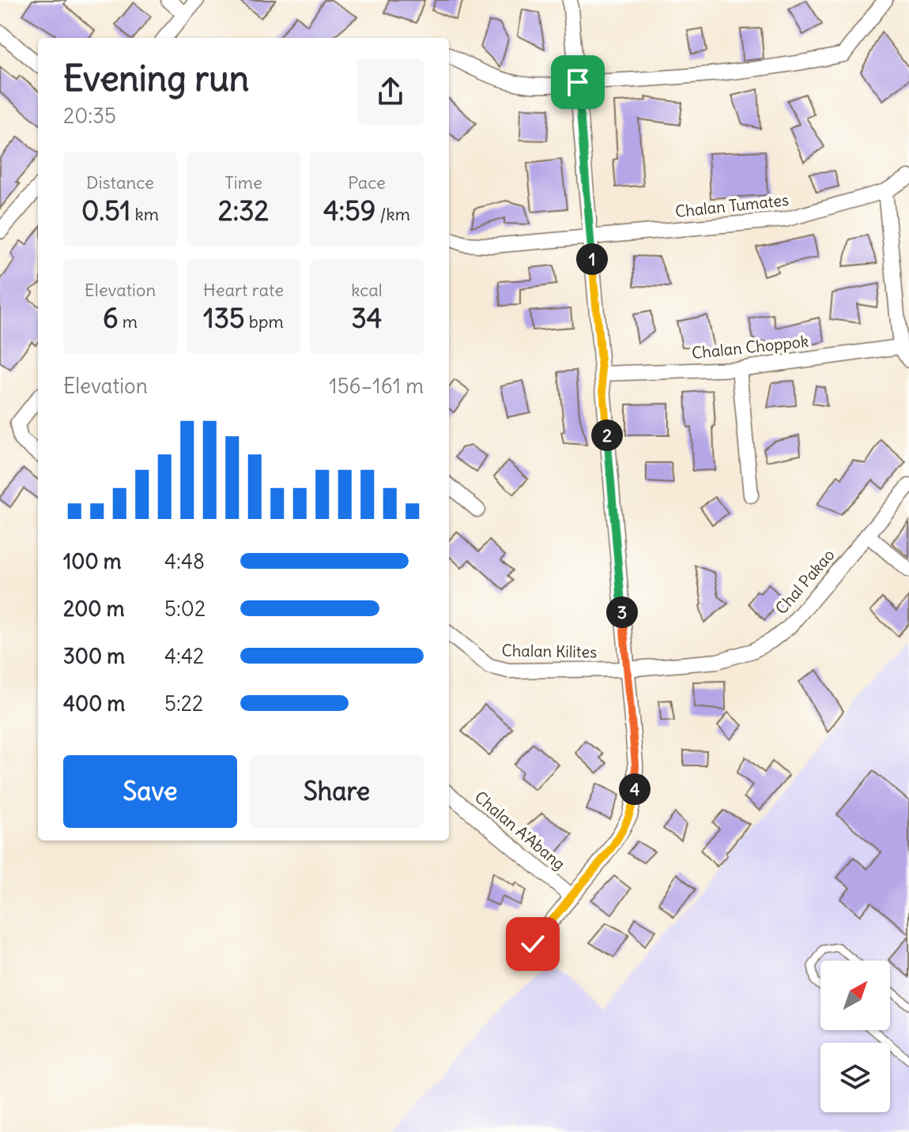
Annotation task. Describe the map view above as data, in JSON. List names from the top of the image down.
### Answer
{
  "streets": {
    "street": [
      "Chalan Tumates",
      "Chalan Choppok",
      "Chal Pakao",
      "Chalan Kilites",
      "Chalan A'Abang"
    ]
  },
  "crossings": [
    ["Chal Pakao", "Chalan Kilites"]
  ],
  "north": "top right",
  "page": {
    "heading": ["Evening run", "20:35"],
    "stats": [
      ["Distance", "0.51 km"],
      ["Time", "2:32"],
      ["Pace", "4:59 /km"],
      ["Elevation", "6 m"],
      ["Heart rate", "135 bpm"],
      ["kcal", "34"]
    ],
    "pins": [
      "1",
      "2",
      "3",
      "4"
    ],
    "chart": ["Elevation", "156–161 m"],
    "list": [
      {
        "name": "100 m",
        "note": "4:48"
      },
      {
        "name": "200 m",
        "note": "5:02"
      },
      {
        "name": "300 m",
        "note": "4:42"
      },
      {
        "name": "400 m",
        "note": "5:22"
      }
    ],
    "buttons": ["Save", "Share"]
  }
}
